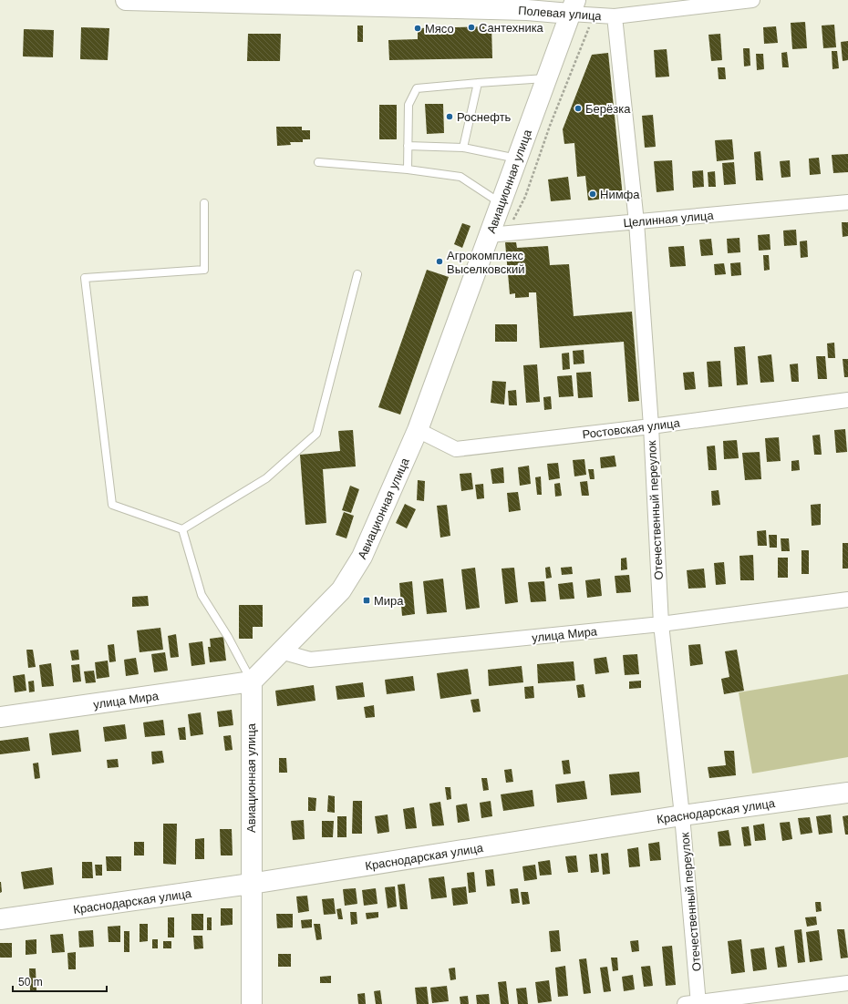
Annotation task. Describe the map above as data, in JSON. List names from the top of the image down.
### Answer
{
  "streets": {
    "main road": [
      "Полевая улица",
      "Авиационная улица",
      "улица Мира",
      "Краснодарская улица"
    ],
    "street": ["Целинная улица", "Ростовская улица", "Отечественный переулок"]
  },
  "crossings": [
    ["Полевая улица", "Авиационная улица"],
    ["Полевая улица", "Отечественный переулок"],
    ["Авиационная улица", "Целинная улица"],
    ["Авиационная улица", "Ростовская улица"],
    ["Авиационная улица", "улица Мира"],
    ["Авиационная улица", "Краснодарская улица"],
    ["Целинная улица", "Отечественный переулок"],
    ["Ростовская улица", "Отечественный переулок"],
    ["Отечественный переулок", "улица Мира"],
    ["Отечественный переулок", "Краснодарская улица"]
  ],
  "places": {
    "other": [
      "Сантехника",
      "Мясо",
      "Берёзка",
      "Роснефть",
      "Нимфа",
      "Агрокомплекс Выселковский"
    ],
    "transit": ["Мира"]
  },
  "scale_bar": "50 m"
}
